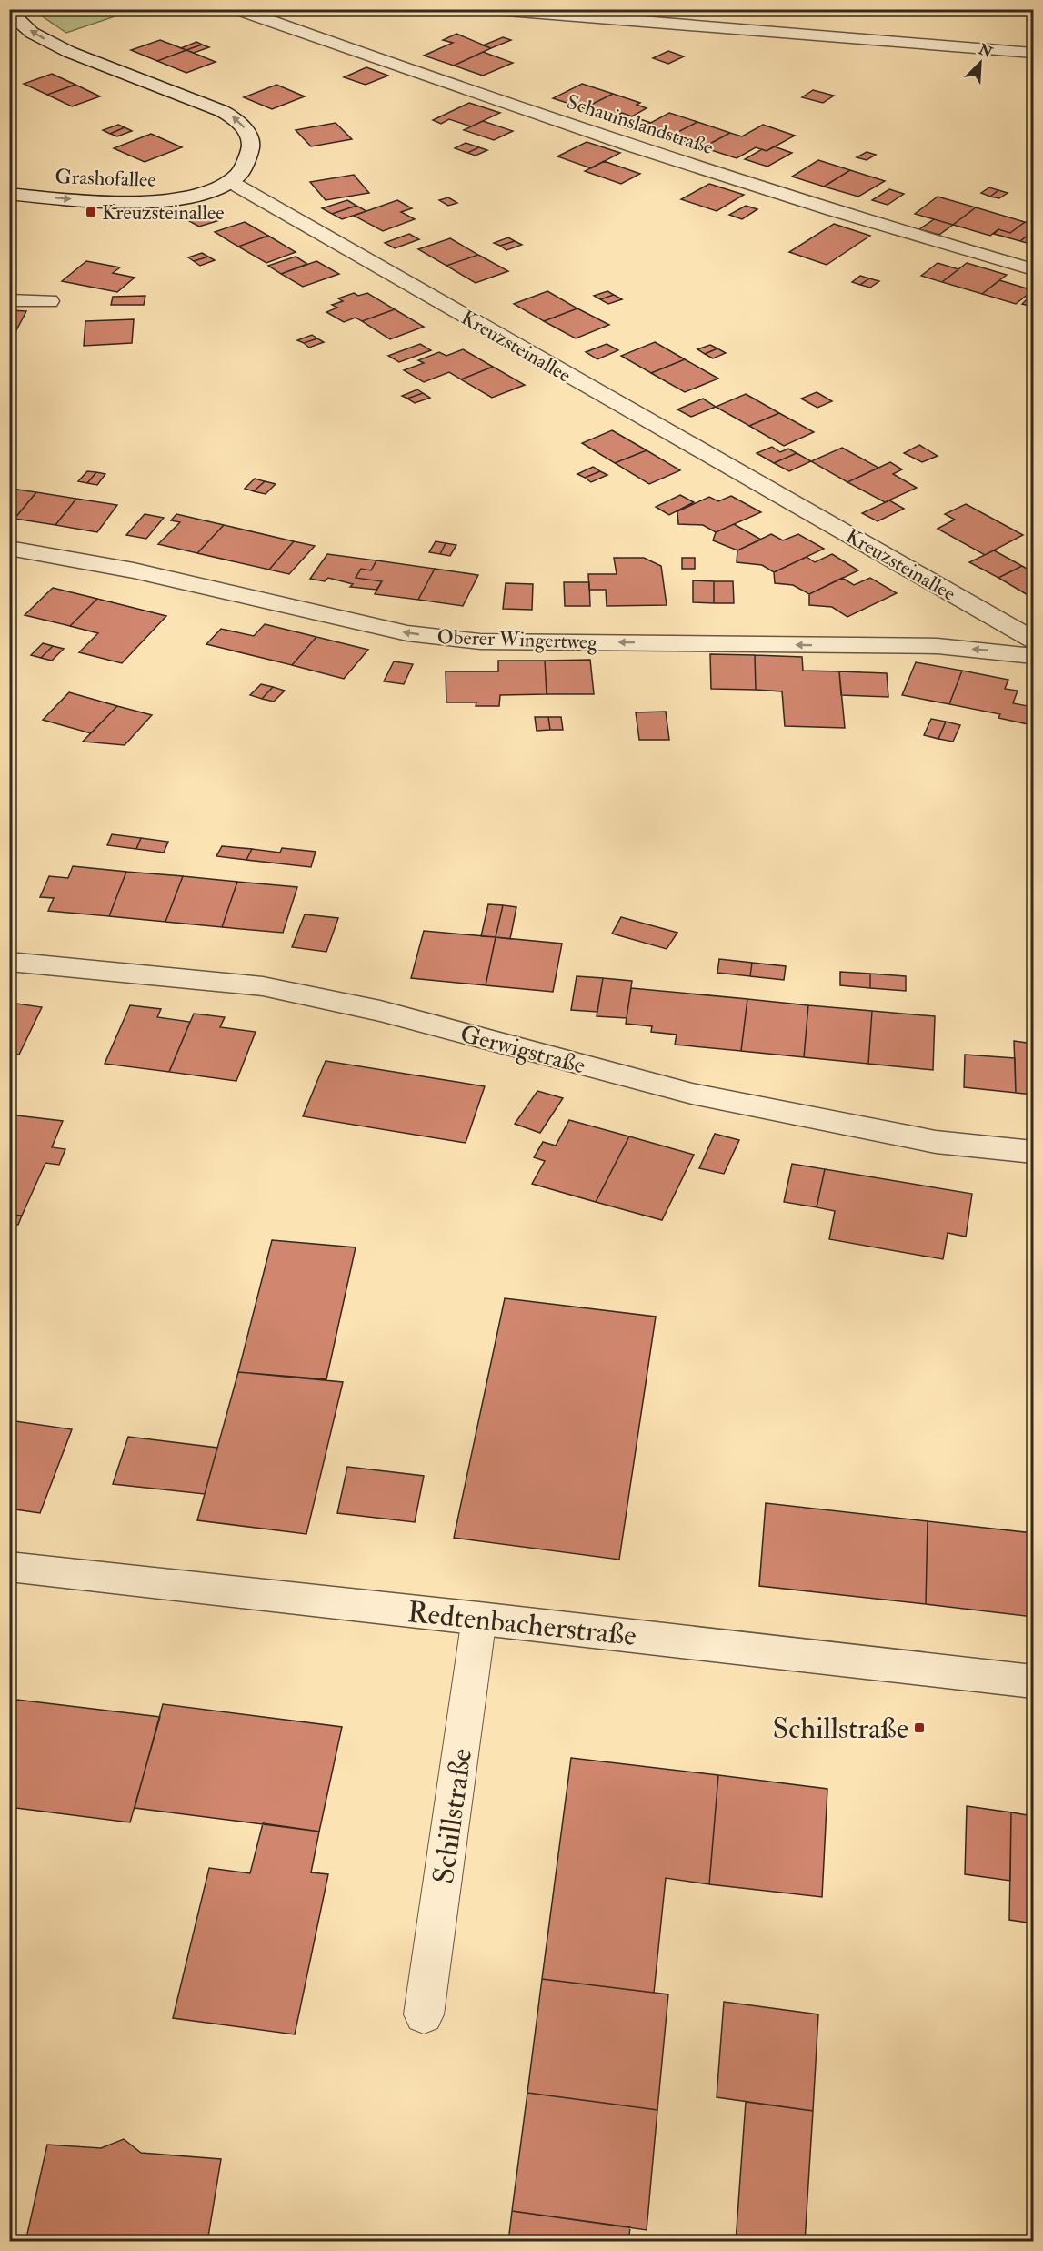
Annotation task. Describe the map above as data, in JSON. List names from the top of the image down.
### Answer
{
  "streets": {
    "street": [
      "Schauinslandstraße",
      "Grashofallee",
      "Kreuzsteinallee",
      "Oberer Wingertweg",
      "Gerwigstraße",
      "Redtenbacherstraße"
    ],
    "lane": ["Schillstraße"]
  },
  "crossings": [
    ["Grashofallee", "Kreuzsteinallee"],
    ["Redtenbacherstraße", "Schillstraße"]
  ],
  "one_way": ["Grashofallee", "Oberer Wingertweg"],
  "places": {
    "transit": ["Kreuzsteinallee", "Schillstraße"]
  },
  "north": "top right"
}
